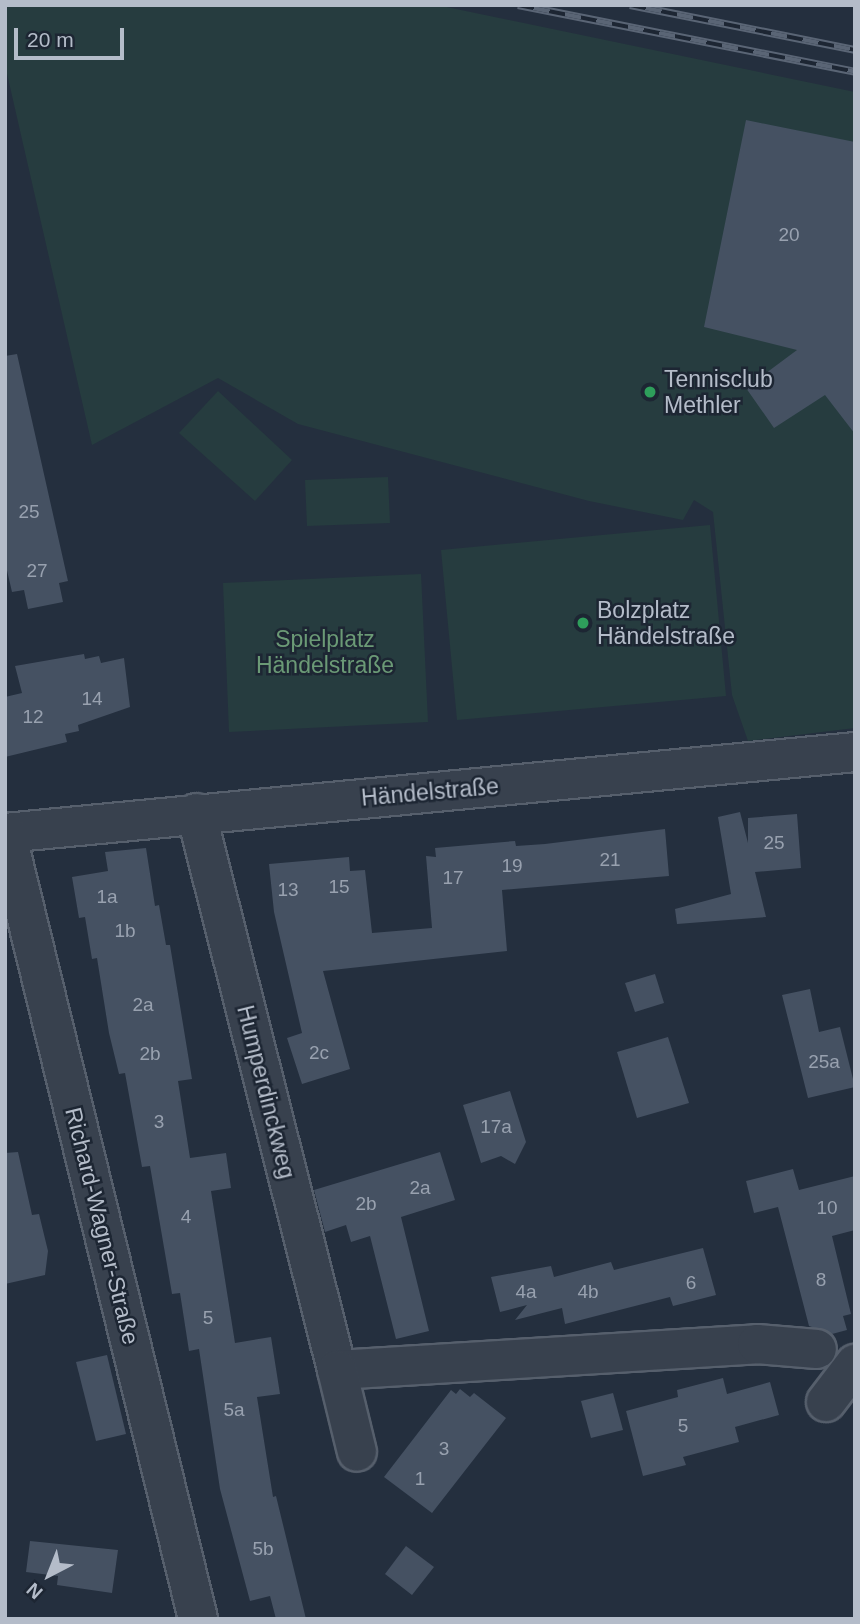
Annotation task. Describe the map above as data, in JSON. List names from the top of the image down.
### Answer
{
  "streets": {
    "street": ["Händelstraße", "Humperdinckweg", "Richard-Wagner-Straße"]
  },
  "crossings": [
    ["Händelstraße", "Humperdinckweg"],
    ["Händelstraße", "Richard-Wagner-Straße"]
  ],
  "parks": ["Spielplatz Händelstraße"],
  "places": ["Tennisclub Methler", "Bolzplatz Händelstraße"],
  "house_numbers": [
    "20",
    "25",
    "27",
    "14",
    "12",
    "25",
    "21",
    "19",
    "17",
    "15",
    "13",
    "1a",
    "1b",
    "2a",
    "2c",
    "2b",
    "25a",
    "3",
    "17a",
    "2a",
    "2b",
    "10",
    "4",
    "8",
    "6",
    "4a",
    "4b",
    "5",
    "5a",
    "5",
    "3",
    "1",
    "5b"
  ],
  "scale_bar": "20 m",
  "north": "bottom left"
}
